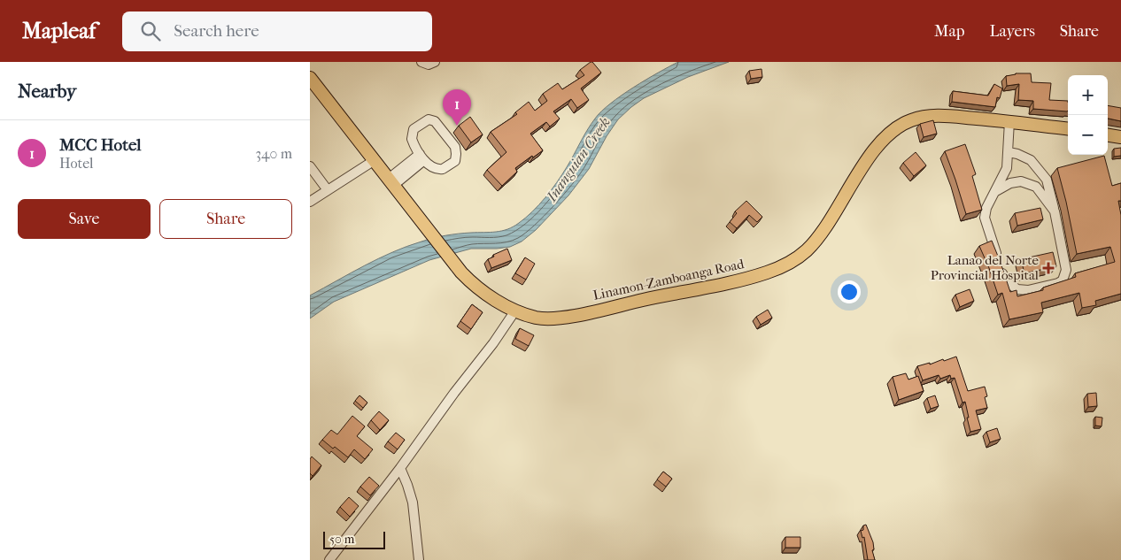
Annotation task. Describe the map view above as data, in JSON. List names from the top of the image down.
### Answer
{
  "streets": {
    "highway": ["Linamon-Zamboanga Road"]
  },
  "water": ["Inanguian Creek"],
  "places": {
    "health": ["Lanao del Norte Provincial Hospital"]
  },
  "scale_bar": "50 m",
  "page": {
    "header": "Mapleaf",
    "search": "Search here",
    "nav": ["Map", "Layers", "Share"],
    "heading": "Nearby",
    "map_buttons": ["+", "−"],
    "pins": "1",
    "list": [
      {
        "mark": "1",
        "name": "MCC Hotel",
        "note": "Hotel",
        "value": "340 m"
      }
    ],
    "buttons": ["Save", "Share"],
    "scale": "50 m"
  }
}
